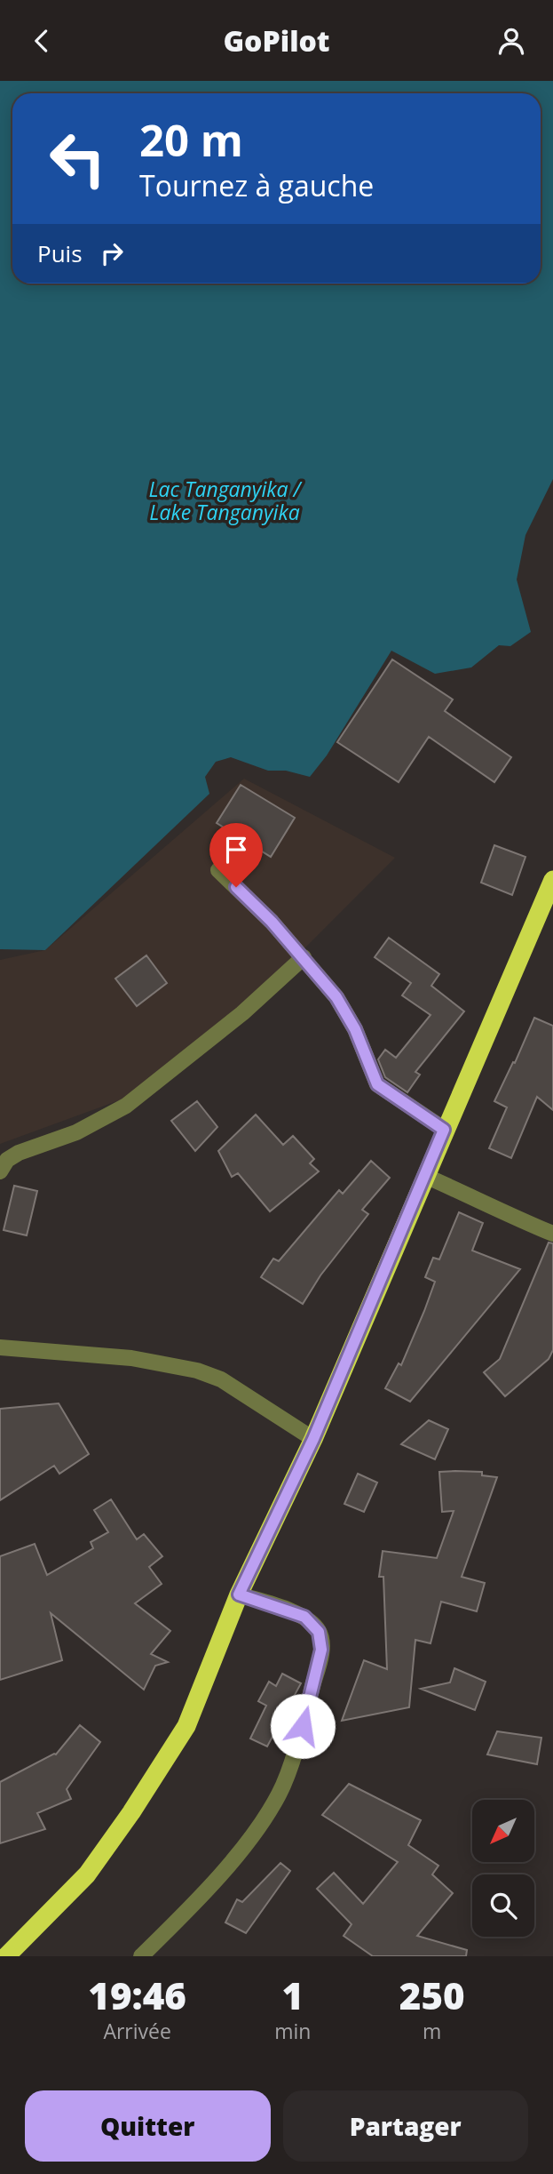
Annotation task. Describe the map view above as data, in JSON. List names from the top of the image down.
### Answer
{
  "water": ["Lac Tanganyika / Lake Tanganyika"],
  "north": "bottom left",
  "page": {
    "header": "GoPilot",
    "turn": ["20 m", "Tournez à gauche"],
    "then": "Puis",
    "eta": [
      "19:46",
      "Arrivée",
      "1",
      "min",
      "250",
      "m"
    ],
    "buttons": ["Quitter", "Partager"]
  }
}
